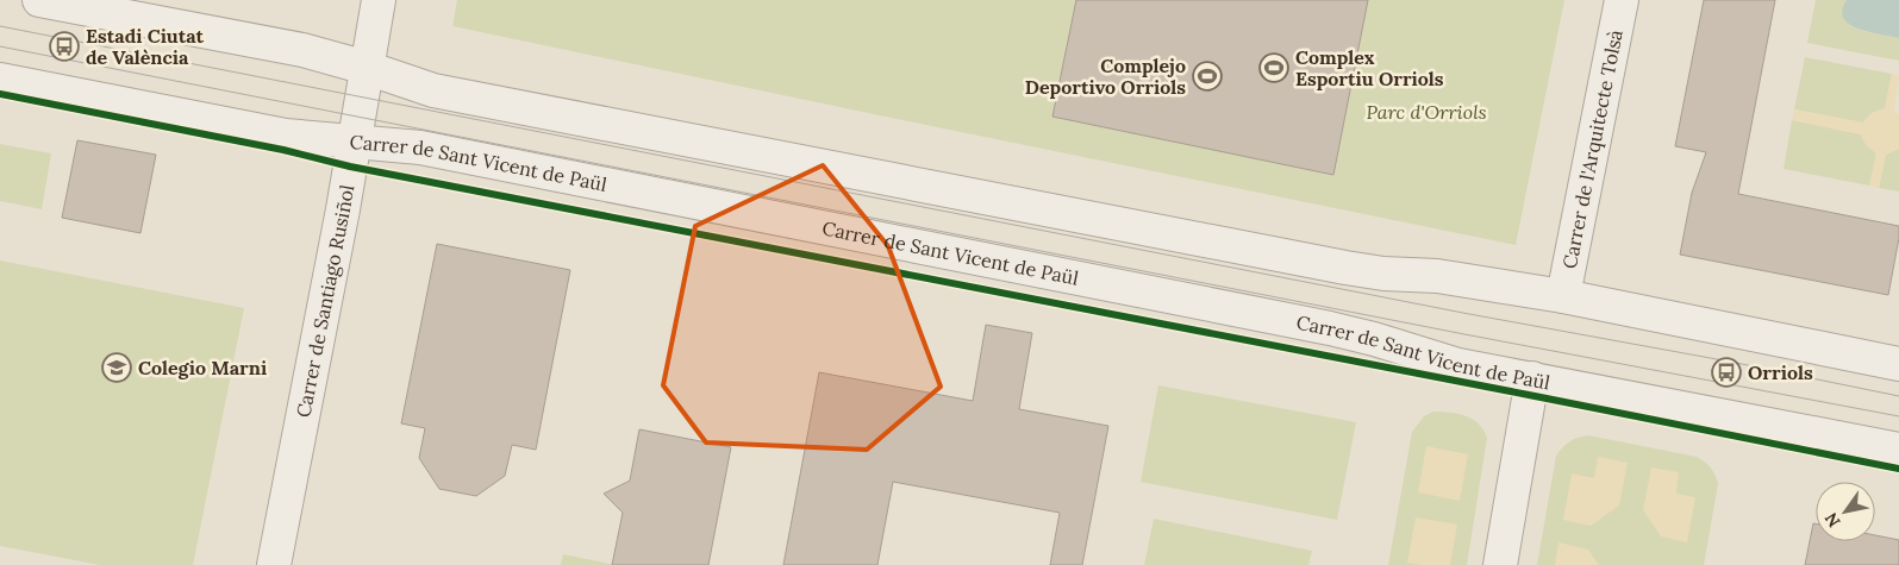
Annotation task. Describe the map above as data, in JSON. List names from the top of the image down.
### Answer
{
  "streets": {
    "street": ["Carrer de l'Arquitecte Tolsà", "Carrer de Sant Vicent de Paül", "Carrer de Santiago Rusiñol"]
  },
  "crossings": [
    ["Carrer de Sant Vicent de Paül", "Carrer de Santiago Rusiñol"]
  ],
  "parks": ["Parc d'Orriols"],
  "places": {
    "bus stop": ["Estadi Ciutat de València", "Orriols"],
    "sports": ["Complex Esportiu Orriols", "Complejo Deportivo Orriols"],
    "school or university": ["Colegio Marni"]
  },
  "north": "bottom left"
}
